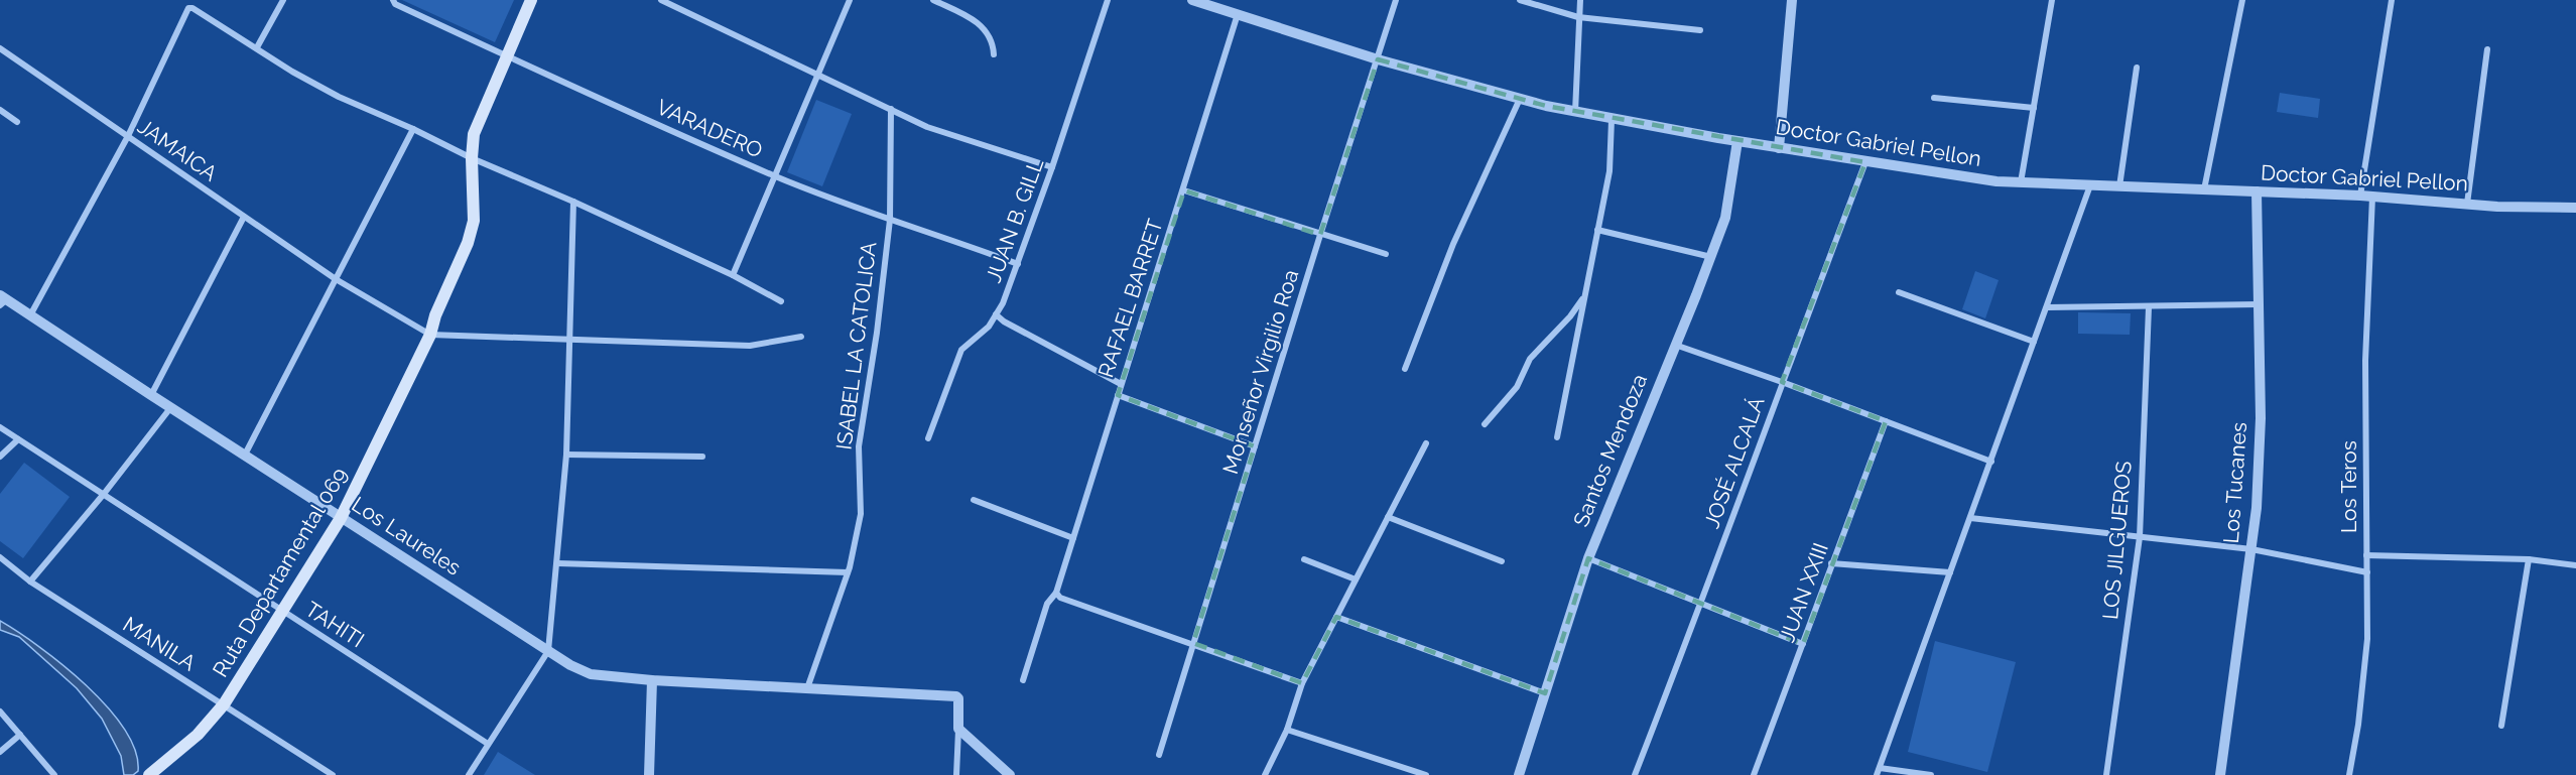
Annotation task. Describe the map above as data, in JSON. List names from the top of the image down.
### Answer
{
  "streets": {
    "main road": ["Ruta Departamental 069"],
    "street": [
      "VARADERO",
      "Doctor Gabriel Pellon",
      "JAMAICA",
      "JUAN B. GILL",
      "RAFAEL BARRET",
      "ISABEL LA CATOLICA",
      "Monseñor Virgilio Roa",
      "Santos Mendoza",
      "JOSÉ ALCALÁ",
      "Los Tucanes",
      "Los Teros",
      "Los Laureles",
      "LOS JILGUEROS",
      "JUAN XXIII",
      "TAHITI",
      "MANILA"
    ]
  },
  "crossings": [
    ["VARADERO", "JUAN B. GILL"],
    ["VARADERO", "ISABEL LA CATOLICA"],
    ["VARADERO", "Ruta Departamental 069"],
    ["Doctor Gabriel Pellon", "RAFAEL BARRET"],
    ["Doctor Gabriel Pellon", "Monseñor Virgilio Roa"],
    ["Doctor Gabriel Pellon", "Santos Mendoza"],
    ["Doctor Gabriel Pellon", "JOSÉ ALCALÁ"],
    ["Doctor Gabriel Pellon", "Los Tucanes"],
    ["Doctor Gabriel Pellon", "Los Teros"],
    ["JAMAICA", "Ruta Departamental 069"],
    ["ISABEL LA CATOLICA", "Los Laureles"],
    ["Los Laureles", "Ruta Departamental 069"],
    ["Ruta Departamental 069", "TAHITI"],
    ["Ruta Departamental 069", "MANILA"]
  ]
}
